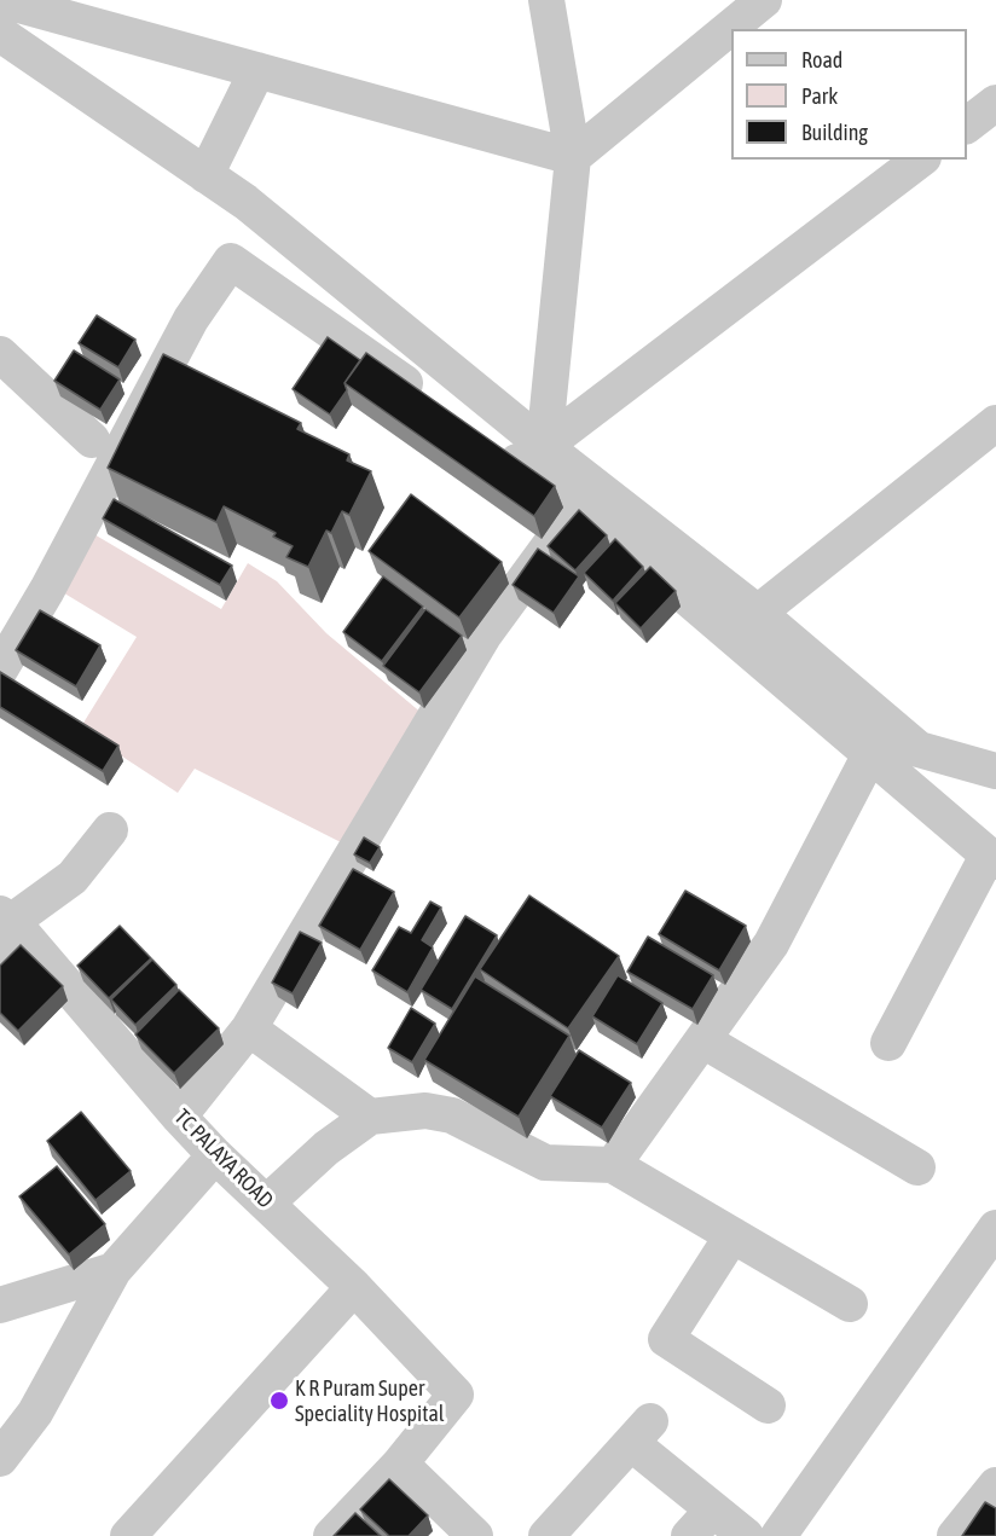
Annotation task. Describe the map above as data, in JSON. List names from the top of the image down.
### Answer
{
  "streets": {
    "street": ["TC PALAYA ROAD"]
  },
  "places": ["K R Puram Super Speciality Hospital"],
  "legend": ["Road", "Park", "Building"]
}
